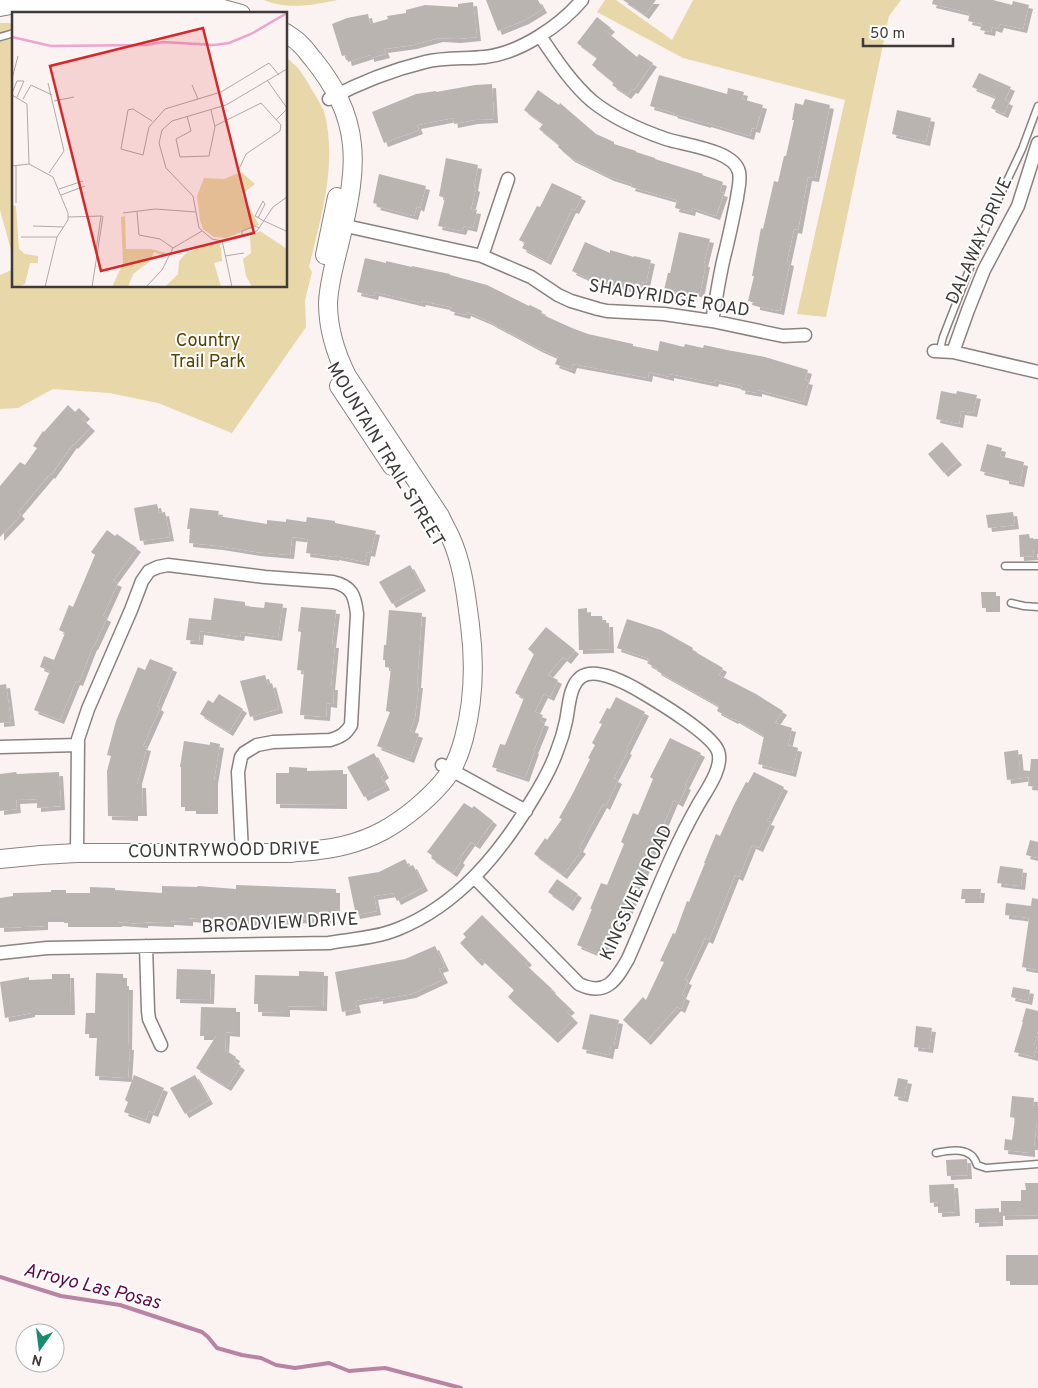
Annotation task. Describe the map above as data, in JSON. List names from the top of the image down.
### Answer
{
  "streets": {
    "street": [
      "DALAWAY DRIVE",
      "SHADYRIDGE ROAD",
      "MOUNTAIN TRAIL STREET",
      "COUNTRYWOOD DRIVE",
      "KINGSVIEW ROAD",
      "BROADVIEW DRIVE"
    ]
  },
  "crossings": [
    ["SHADYRIDGE ROAD", "MOUNTAIN TRAIL STREET"],
    ["MOUNTAIN TRAIL STREET", "COUNTRYWOOD DRIVE"],
    ["KINGSVIEW ROAD", "BROADVIEW DRIVE"]
  ],
  "water": ["Arroyo Las Posas"],
  "parks": ["Country Trail Park"],
  "scale_bar": "50 m",
  "north": "bottom"
}
